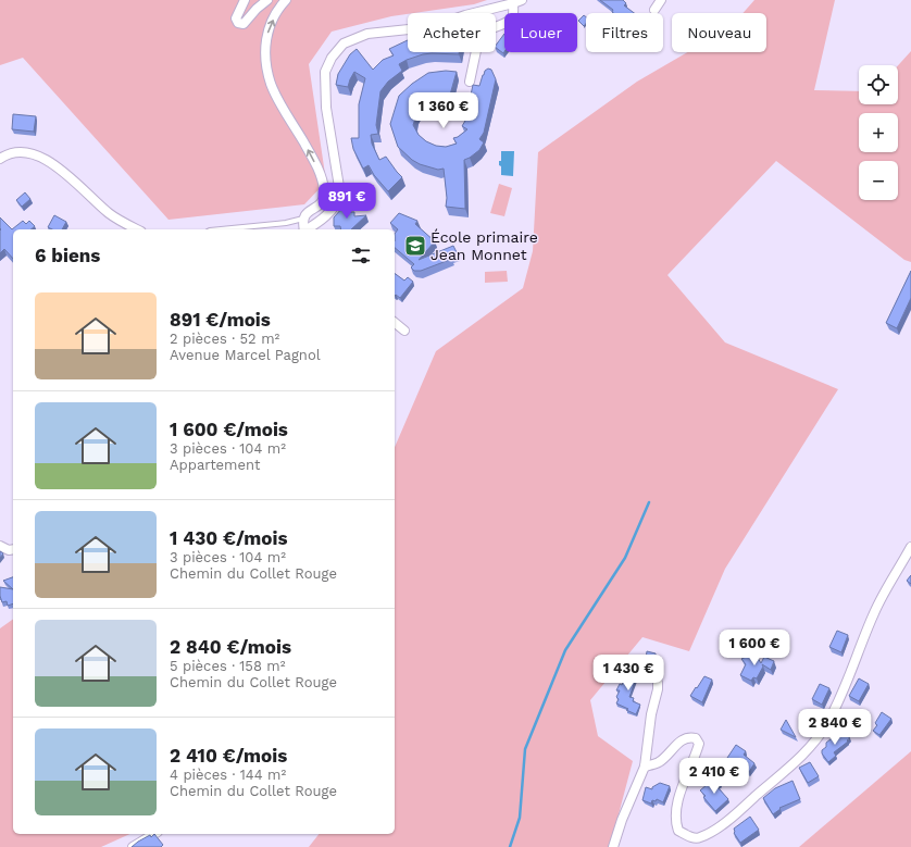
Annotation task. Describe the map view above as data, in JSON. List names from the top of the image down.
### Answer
{
  "places": {
    "school or university": ["École primaire Jean Monnet"]
  },
  "page": {
    "chip": [
      "Acheter",
      "Louer",
      "Filtres",
      "Nouveau"
    ],
    "map_buttons": ["+", "−"],
    "price": [
      "1 360 €",
      "891 €",
      "1 600 €",
      "1 430 €",
      "2 840 €",
      "2 410 €"
    ],
    "heading": "6 biens",
    "list": [
      {
        "name": "891 €/mois",
        "note": "2 pièces · 52 m² · Avenue Marcel Pagnol"
      },
      {
        "name": "1 600 €/mois",
        "note": "3 pièces · 104 m² · Appartement"
      },
      {
        "name": "1 430 €/mois",
        "note": "3 pièces · 104 m² · Chemin du Collet Rouge"
      },
      {
        "name": "2 840 €/mois",
        "note": "5 pièces · 158 m² · Chemin du Collet Rouge"
      },
      {
        "name": "2 410 €/mois",
        "note": "4 pièces · 144 m² · Chemin du Collet Rouge"
      }
    ]
  }
}
